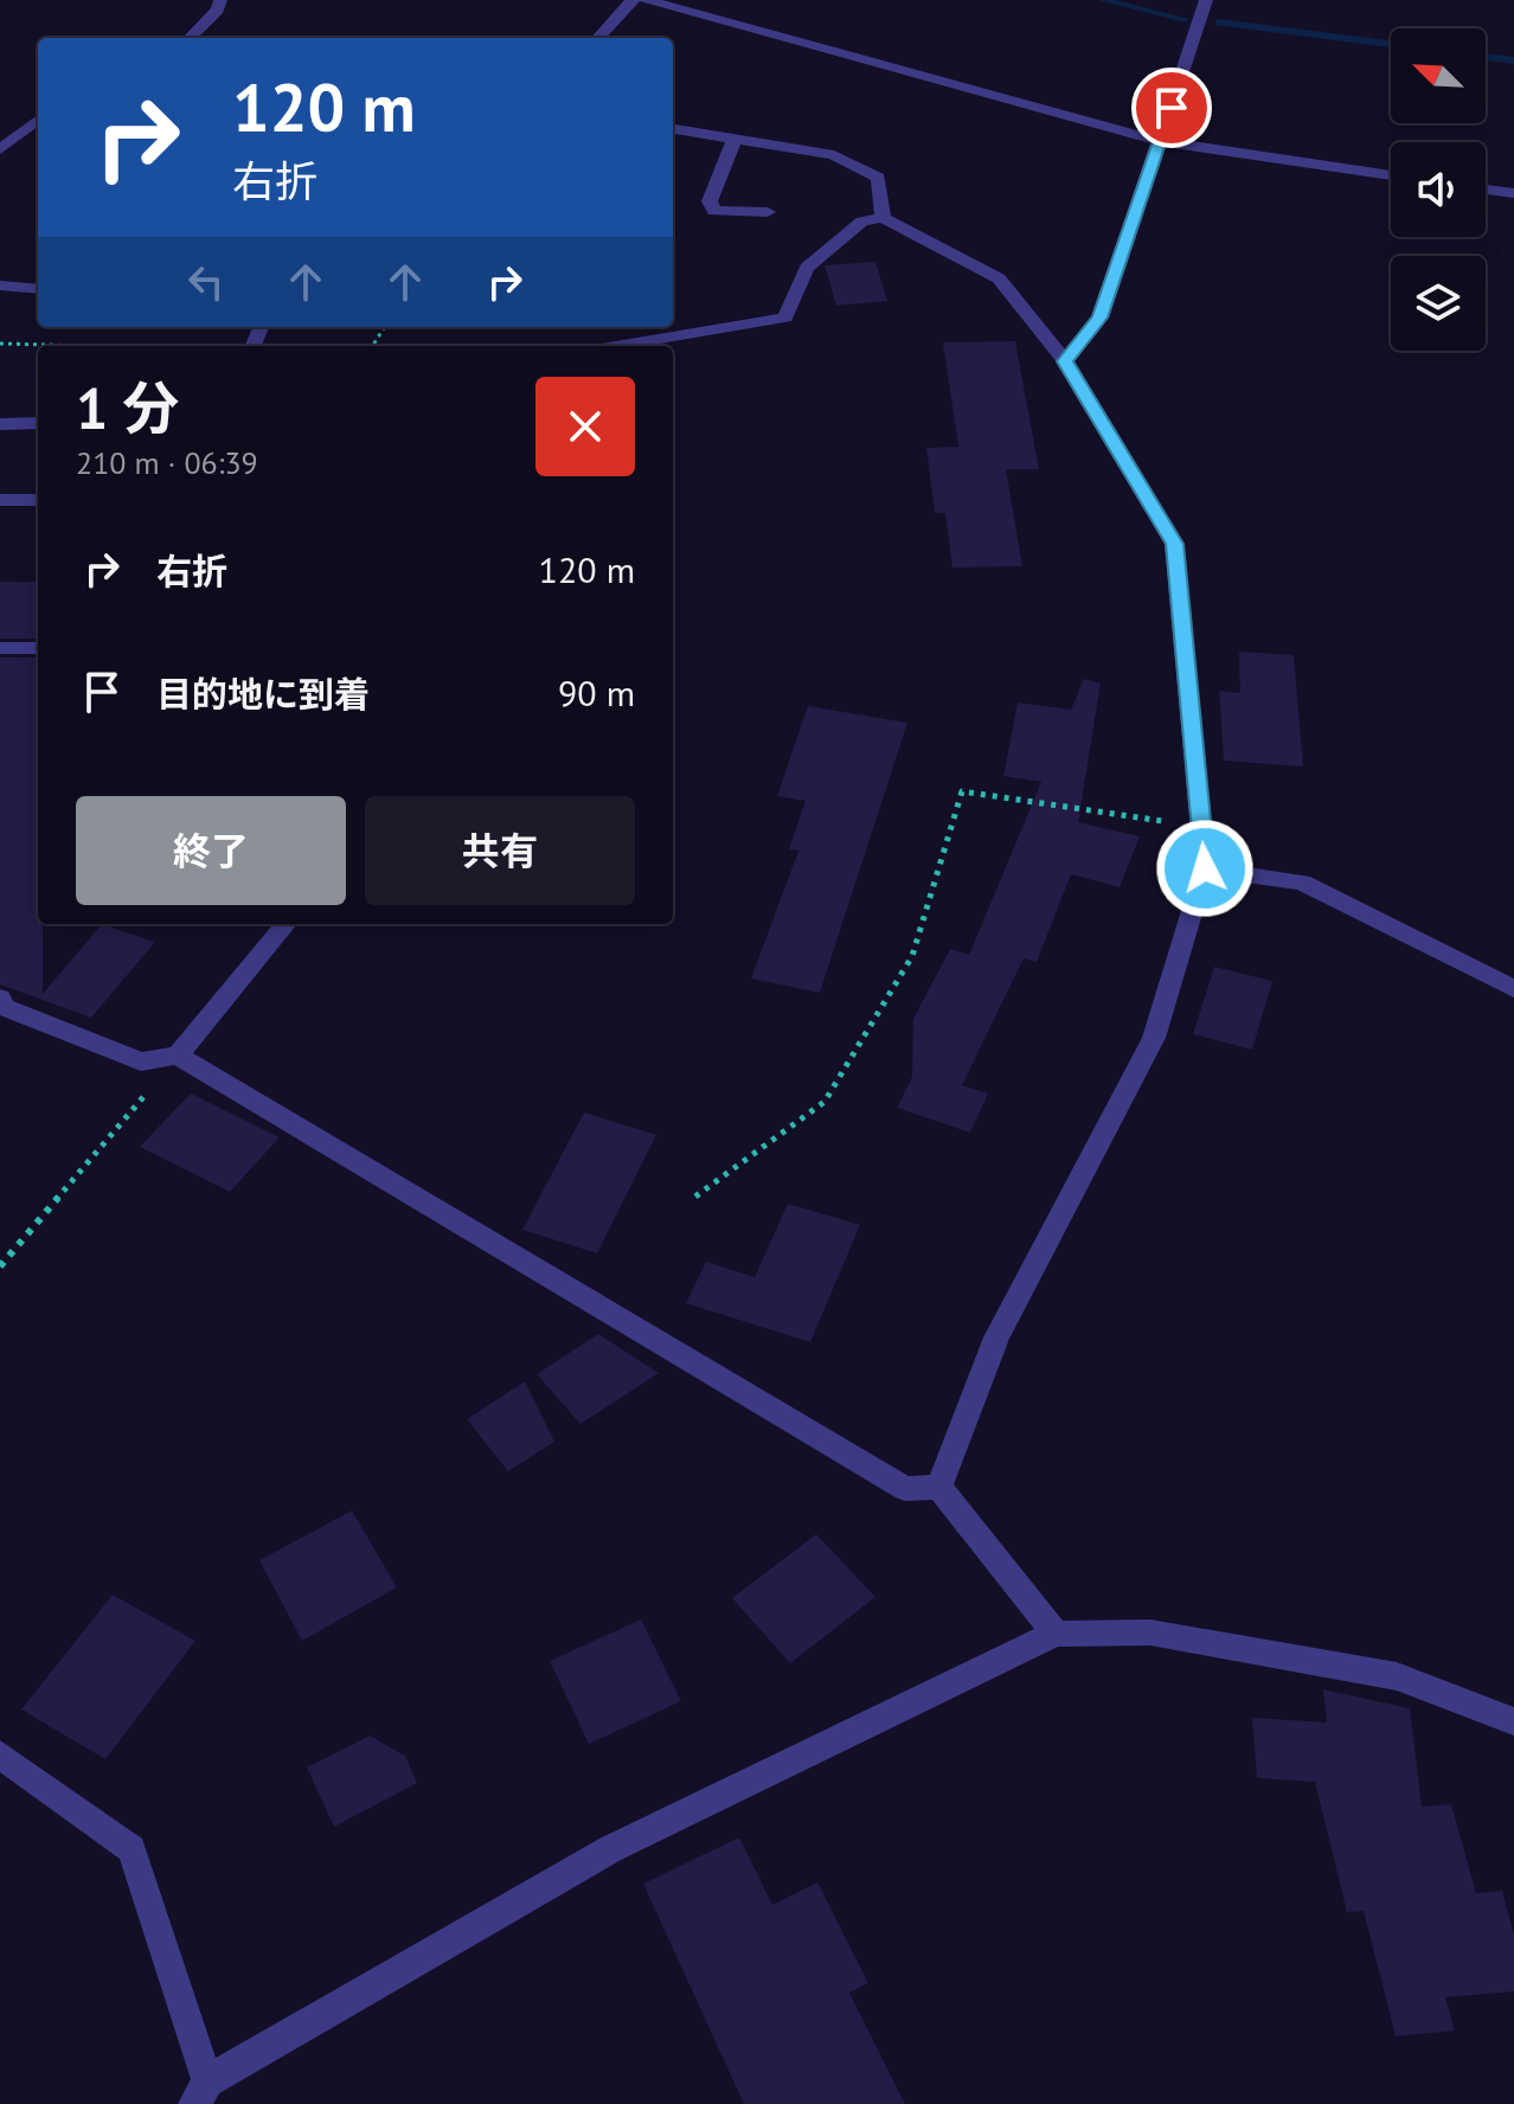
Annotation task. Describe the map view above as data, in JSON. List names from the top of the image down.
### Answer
{
  "north": "top left",
  "page": {
    "turn": ["120 m", "右折"],
    "heading": ["1 分", "210 m · 06:39"],
    "list": [
      {
        "name": "右折",
        "value": "120 m"
      },
      {
        "name": "目的地に到着",
        "value": "90 m"
      }
    ],
    "buttons": ["終了", "共有"]
  }
}
